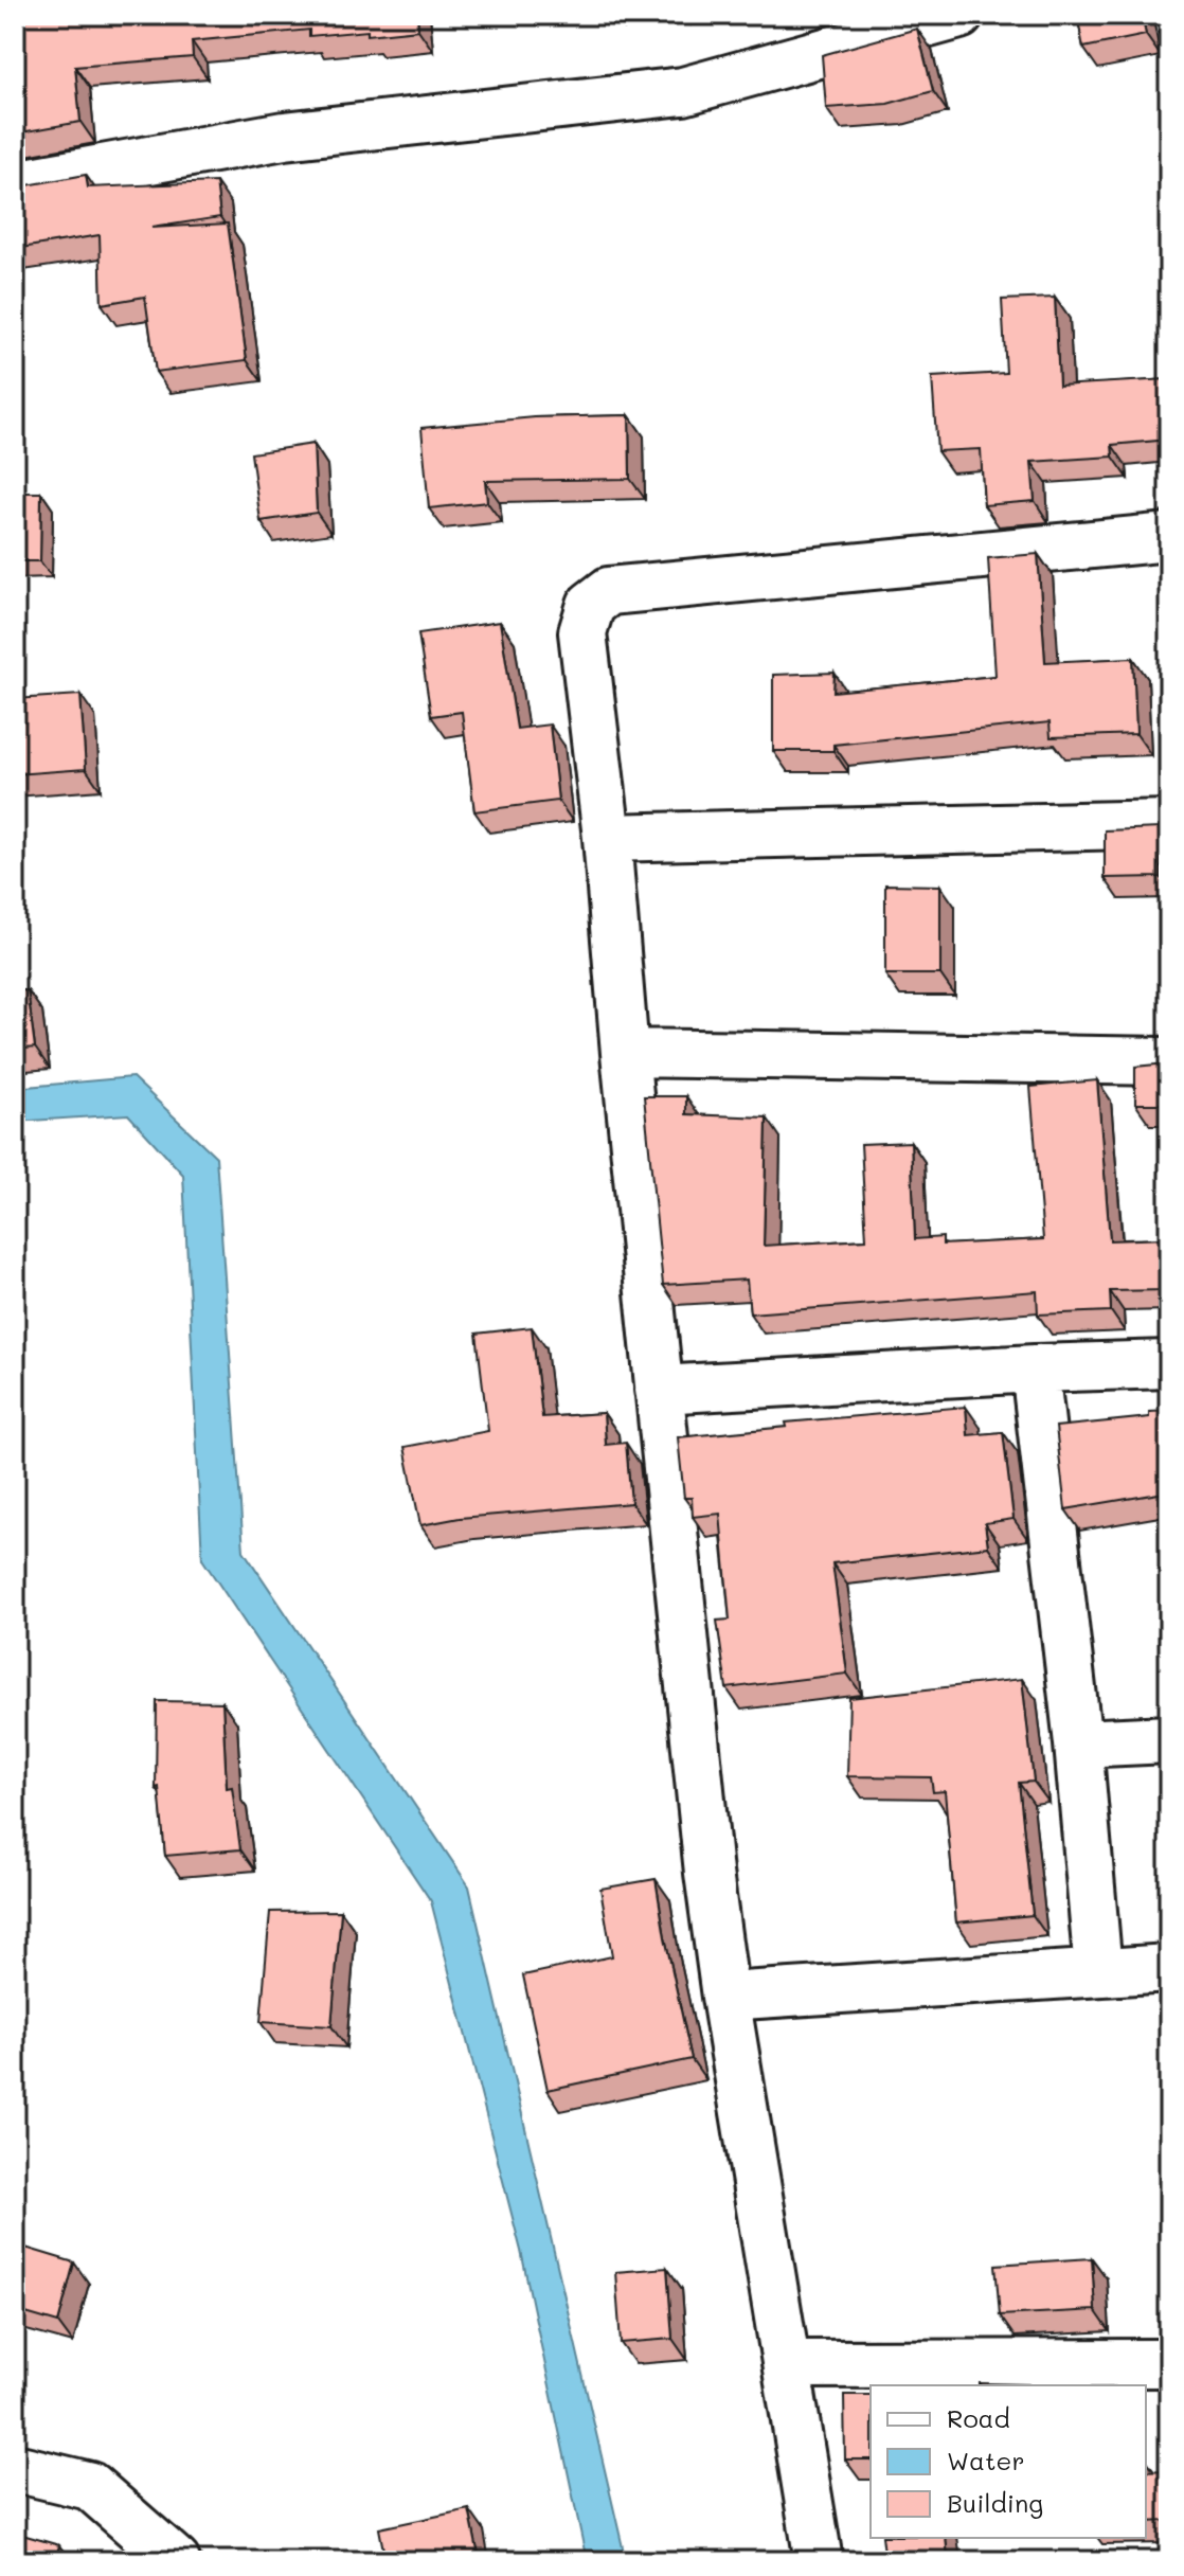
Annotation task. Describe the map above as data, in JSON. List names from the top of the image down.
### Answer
{
  "legend": ["Road", "Water", "Building"]
}
